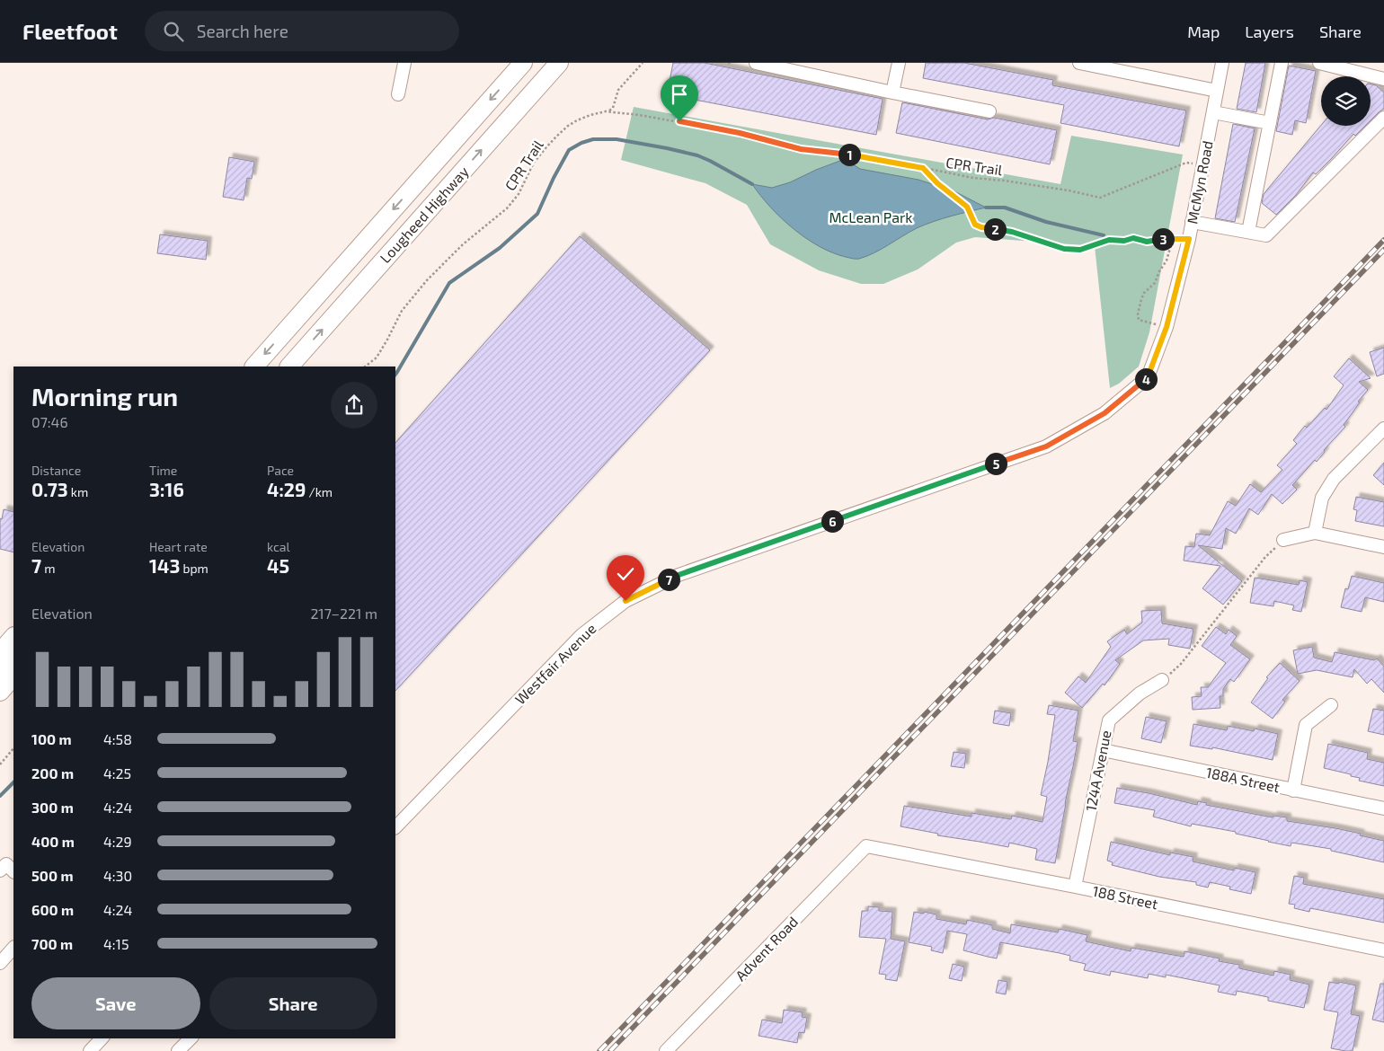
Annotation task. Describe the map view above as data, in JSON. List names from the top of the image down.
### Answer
{
  "streets": {
    "highway": ["Lougheed Highway"],
    "street": [
      "McMyn Road",
      "Westfair Avenue",
      "124A Avenue",
      "188A Street",
      "188 Street",
      "Advent Road"
    ],
    "path": ["CPR Trail"]
  },
  "crossings": [
    ["McMyn Road", "Westfair Avenue"],
    ["124A Avenue", "188A Street"],
    ["124A Avenue", "188 Street"],
    ["188 Street", "Advent Road"]
  ],
  "parks": ["McLean Park"],
  "page": {
    "header": "Fleetfoot",
    "search": "Search here",
    "nav": ["Map", "Layers", "Share"],
    "pins": [
      "1",
      "2",
      "3",
      "4",
      "5",
      "6",
      "7"
    ],
    "heading": ["Morning run", "07:46"],
    "stats": [
      ["Distance", "0.73 km"],
      ["Time", "3:16"],
      ["Pace", "4:29 /km"],
      ["Elevation", "7 m"],
      ["Heart rate", "143 bpm"],
      ["kcal", "45"]
    ],
    "chart": ["Elevation", "217–221 m"],
    "list": [
      {
        "name": "100 m",
        "note": "4:58"
      },
      {
        "name": "200 m",
        "note": "4:25"
      },
      {
        "name": "300 m",
        "note": "4:24"
      },
      {
        "name": "400 m",
        "note": "4:29"
      },
      {
        "name": "500 m",
        "note": "4:30"
      },
      {
        "name": "600 m",
        "note": "4:24"
      },
      {
        "name": "700 m",
        "note": "4:15"
      }
    ],
    "buttons": ["Save", "Share"]
  }
}
